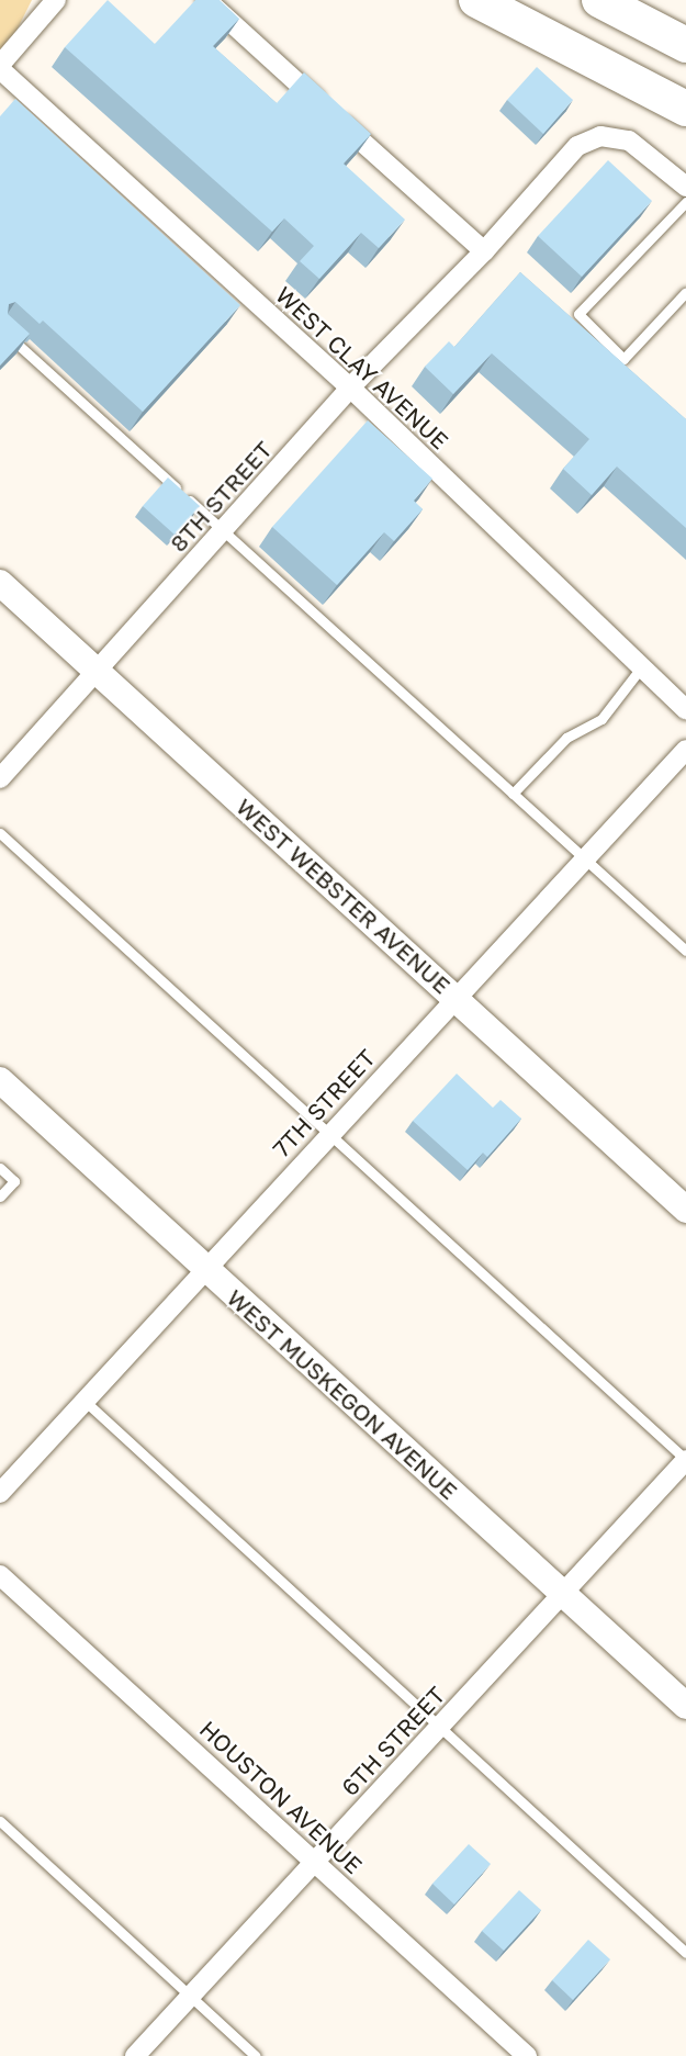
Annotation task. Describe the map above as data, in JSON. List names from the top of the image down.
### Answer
{
  "streets": {
    "main road": ["WEST WEBSTER AVENUE", "WEST MUSKEGON AVENUE"],
    "street": [
      "WEST CLAY AVENUE",
      "8TH STREET",
      "7TH STREET",
      "6TH STREET",
      "HOUSTON AVENUE"
    ]
  },
  "crossings": [
    ["WEST CLAY AVENUE", "8TH STREET"],
    ["8TH STREET", "WEST WEBSTER AVENUE"],
    ["WEST WEBSTER AVENUE", "7TH STREET"],
    ["7TH STREET", "WEST MUSKEGON AVENUE"],
    ["WEST MUSKEGON AVENUE", "6TH STREET"],
    ["6TH STREET", "HOUSTON AVENUE"]
  ]
}
